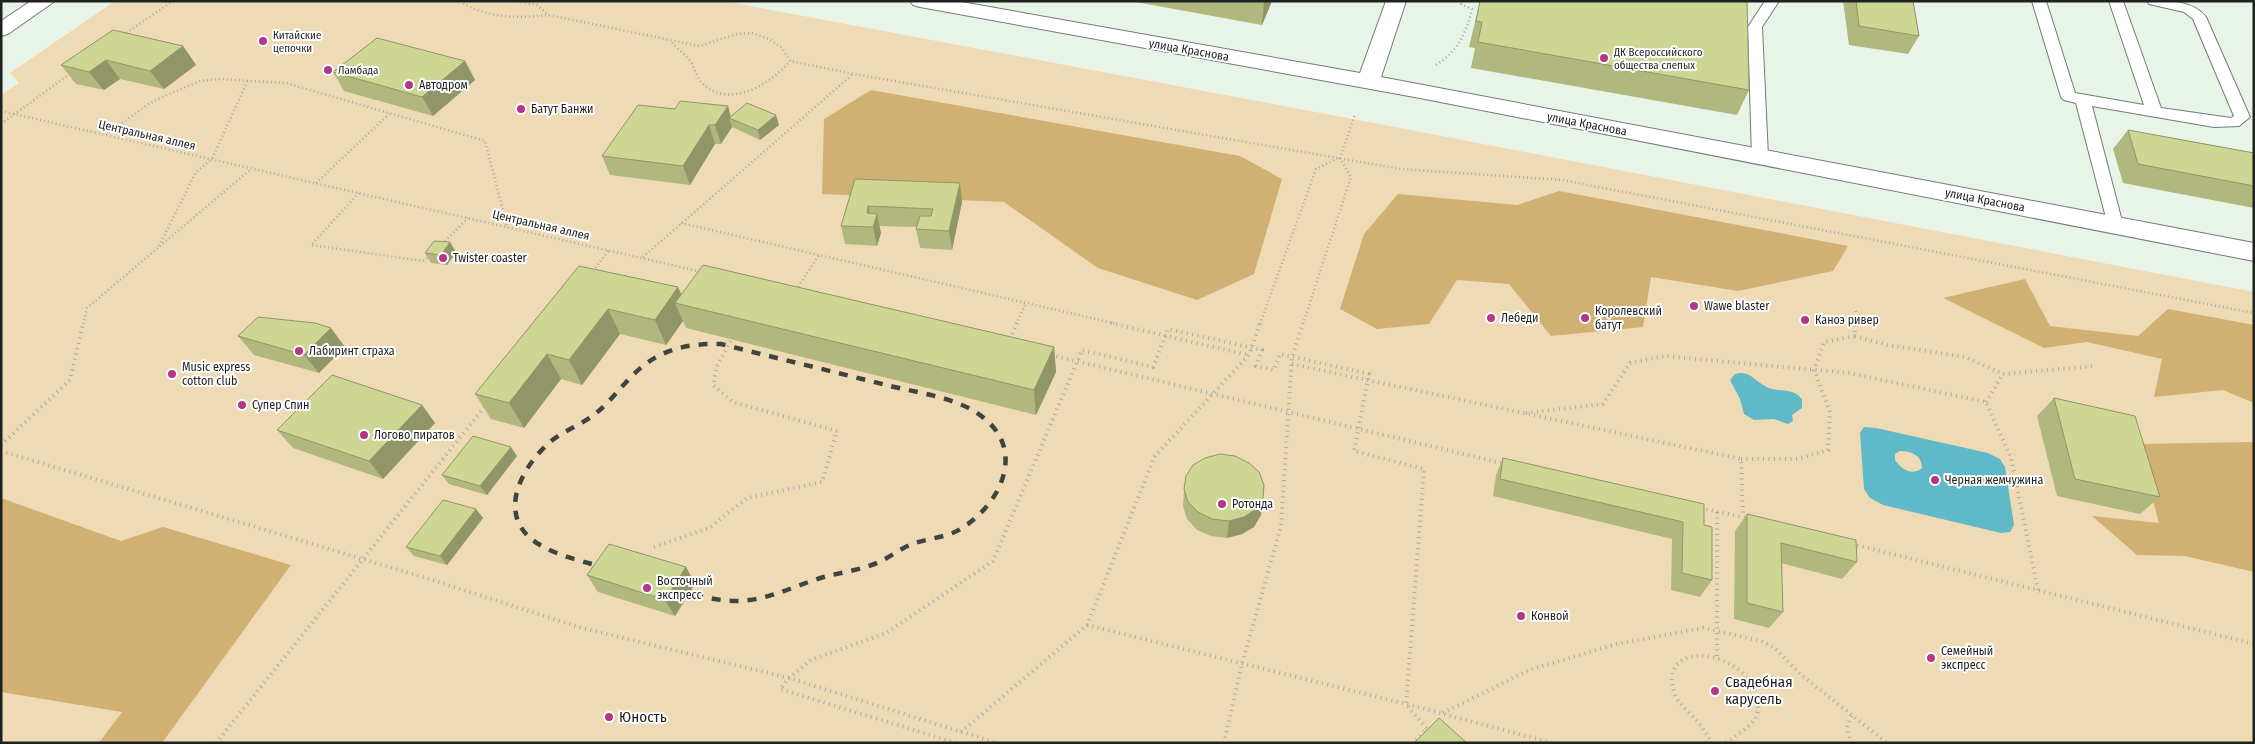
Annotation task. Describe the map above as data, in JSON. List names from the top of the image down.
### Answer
{
  "streets": {
    "street": ["улица Краснова"],
    "path": ["Центральная аллея"]
  },
  "places": [
    "Китайские цепочки",
    "ДК Всероссийского общества слепых",
    "Ламбада",
    "Автодром",
    "Батут Банжи",
    "Twister coaster",
    "Wawe blaster",
    "Лебеди",
    "Королевский батут",
    "Каноэ ривер",
    "Лабиринт cтраха",
    "Music express cotton club",
    "Супер Спин",
    "Логово пиратов",
    "Черная жемчужина",
    "Ротонда",
    "Восточный экспресс",
    "Конвой",
    "Семейный экспресс",
    "Свадебная карусель",
    "Юность"
  ]
}
